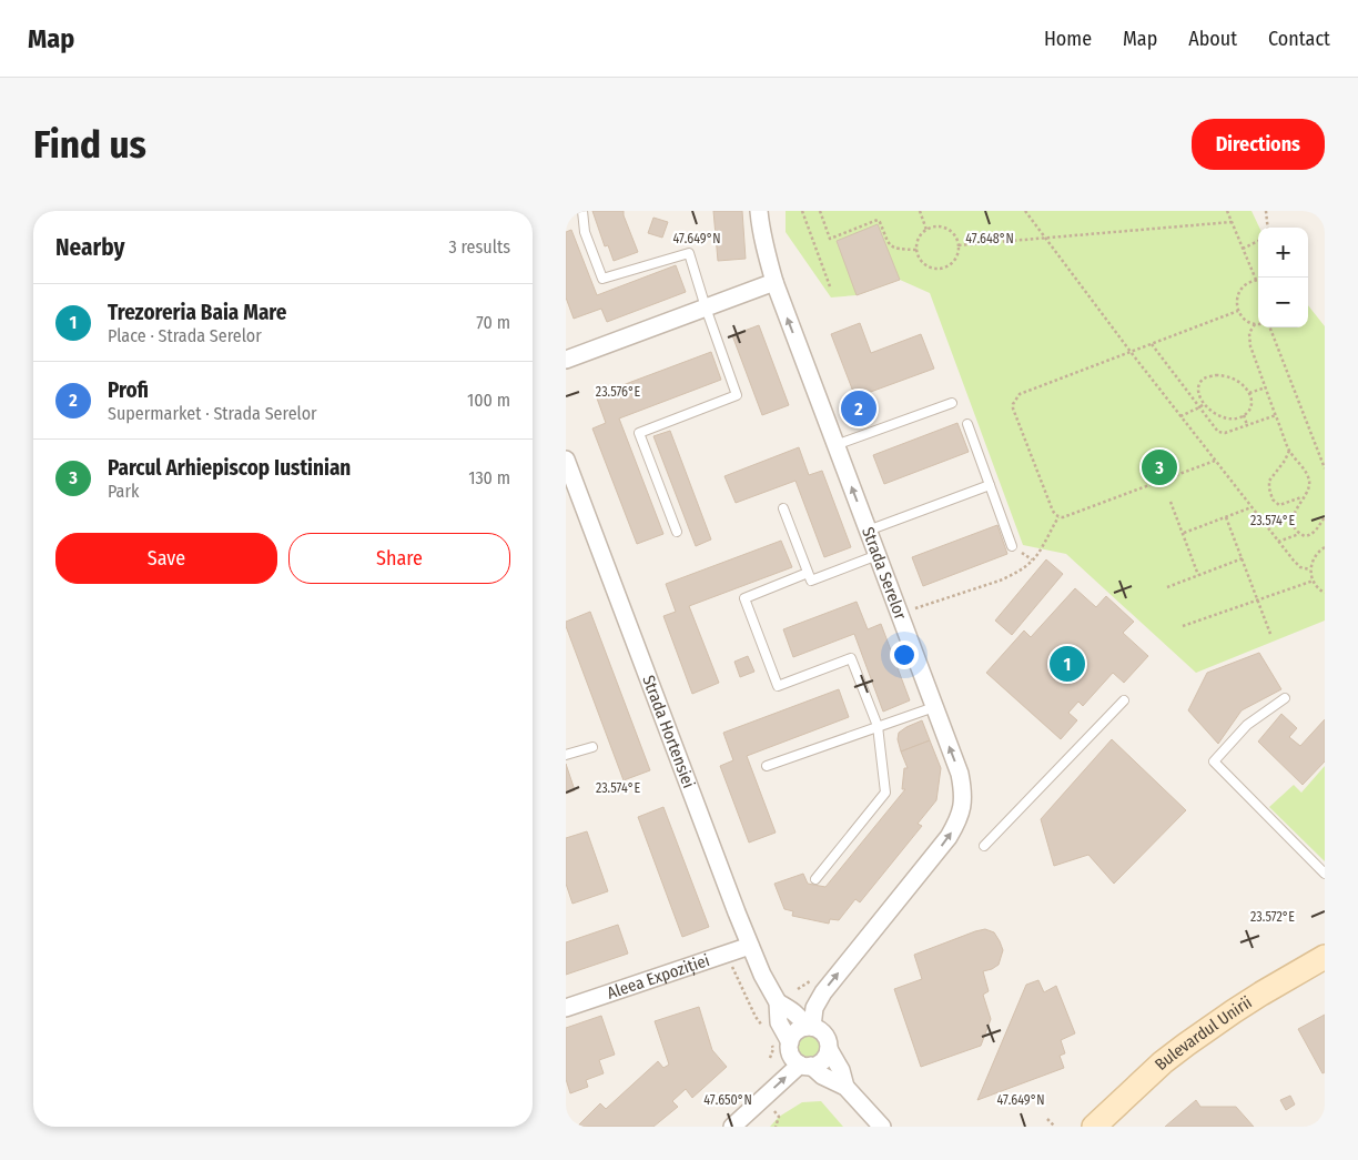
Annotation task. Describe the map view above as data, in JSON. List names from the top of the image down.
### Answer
{
  "streets": {
    "main road": ["Bulevardul Unirii"],
    "street": ["Strada Serelor", "Strada Hortensiei", "Aleea Expoziției"]
  },
  "crossings": [
    ["Strada Serelor", "Strada Hortensiei"],
    ["Strada Hortensiei", "Aleea Expoziției"]
  ],
  "one_way": ["Strada Serelor"],
  "page": {
    "header": "Map",
    "nav": [
      "Home",
      "Map",
      "About",
      "Contact"
    ],
    "buttons": [
      "Directions",
      ["Save", "Share"]
    ],
    "title": "Find us",
    "heading": ["Nearby", "3 results"],
    "map_buttons": ["+", "−"],
    "list": [
      {
        "mark": "1",
        "name": "Trezoreria Baia Mare",
        "note": "Place · Strada Serelor",
        "value": "70 m"
      },
      {
        "mark": "2",
        "name": "Profi",
        "note": "Supermarket · Strada Serelor",
        "value": "100 m"
      },
      {
        "mark": "3",
        "name": "Parcul Arhiepiscop Iustinian",
        "note": "Park",
        "value": "130 m"
      }
    ],
    "pins": ["2", "3", "1"]
  },
  "coordinates": [
    "47.649°N",
    "47.648°N",
    "23.576°E",
    "23.574°E",
    "23.572°E",
    "47.650°N"
  ]
}
